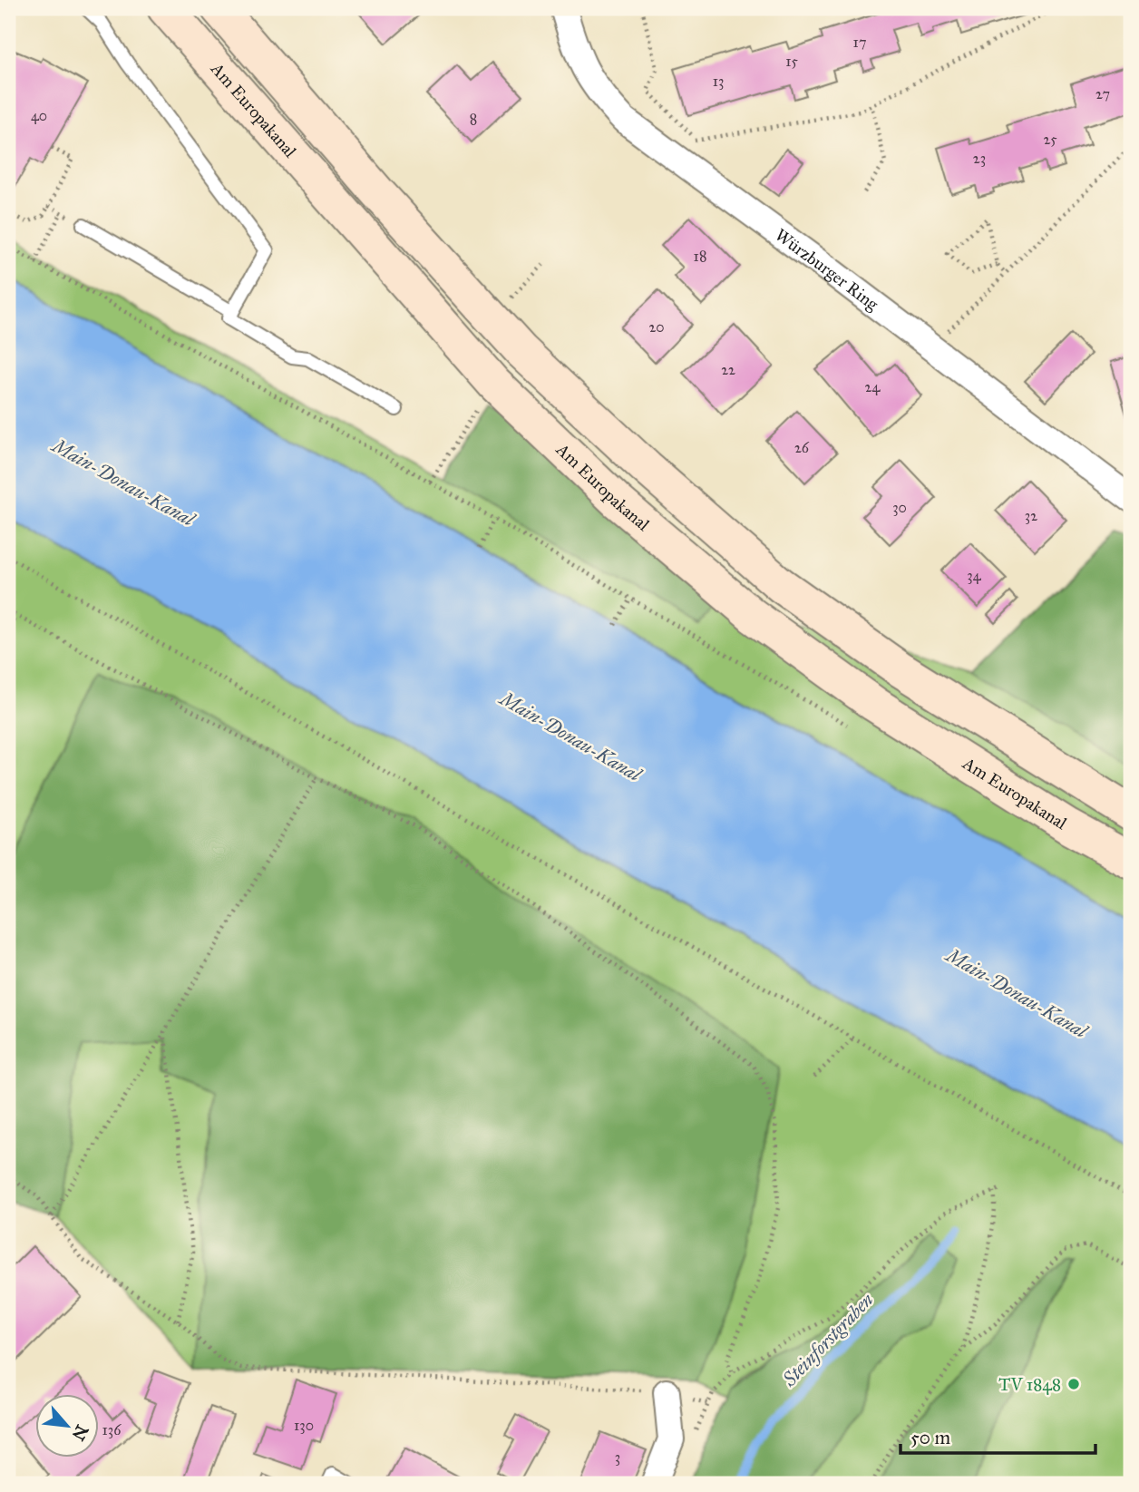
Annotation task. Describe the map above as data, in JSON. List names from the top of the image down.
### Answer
{
  "streets": {
    "main road": ["Am Europakanal"],
    "street": ["Würzburger Ring"]
  },
  "water": ["Main-Donau-Kanal", "Steinforstgraben"],
  "places": ["TV 1848"],
  "house_numbers": [
    "17",
    "15",
    "13",
    "27",
    "40",
    "8",
    "25",
    "23",
    "18",
    "20",
    "22",
    "24",
    "26",
    "30",
    "32",
    "34",
    "130",
    "136",
    "3"
  ],
  "scale_bar": "50 m",
  "north": "bottom right"
}
